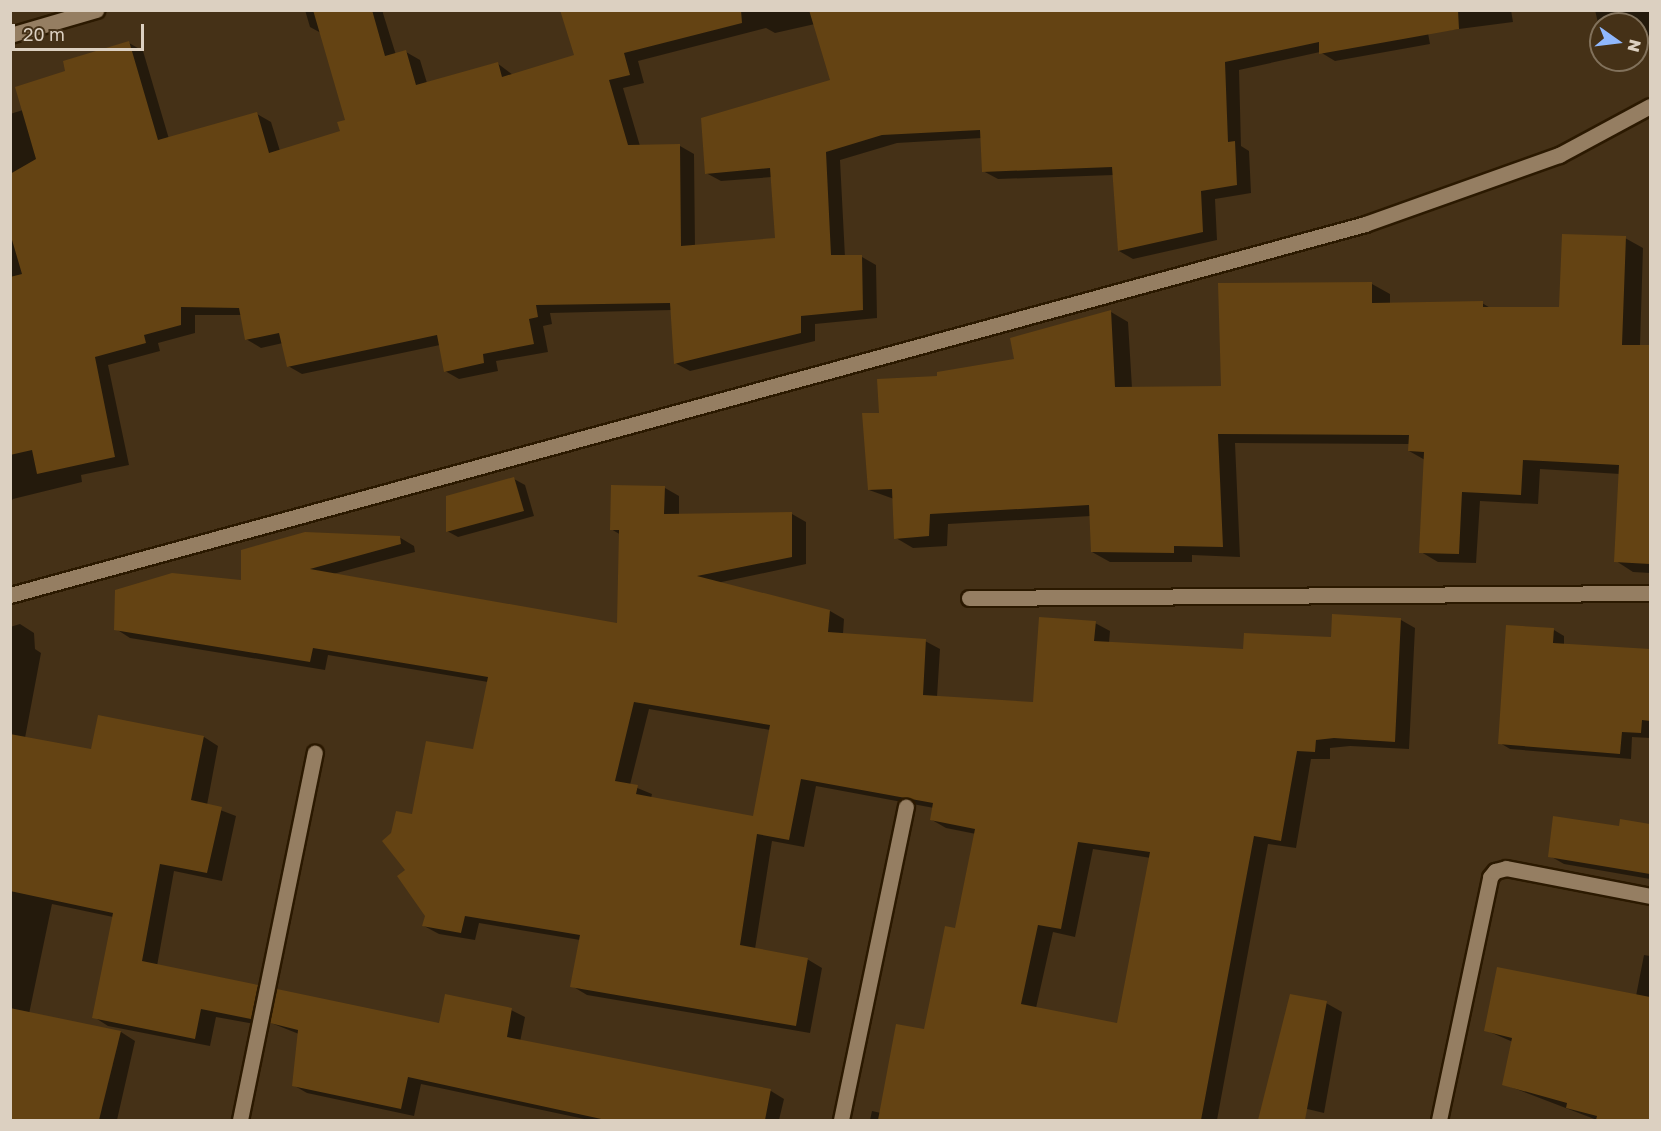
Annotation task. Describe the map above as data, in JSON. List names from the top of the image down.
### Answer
{
  "scale_bar": "20 m",
  "north": "right"
}
